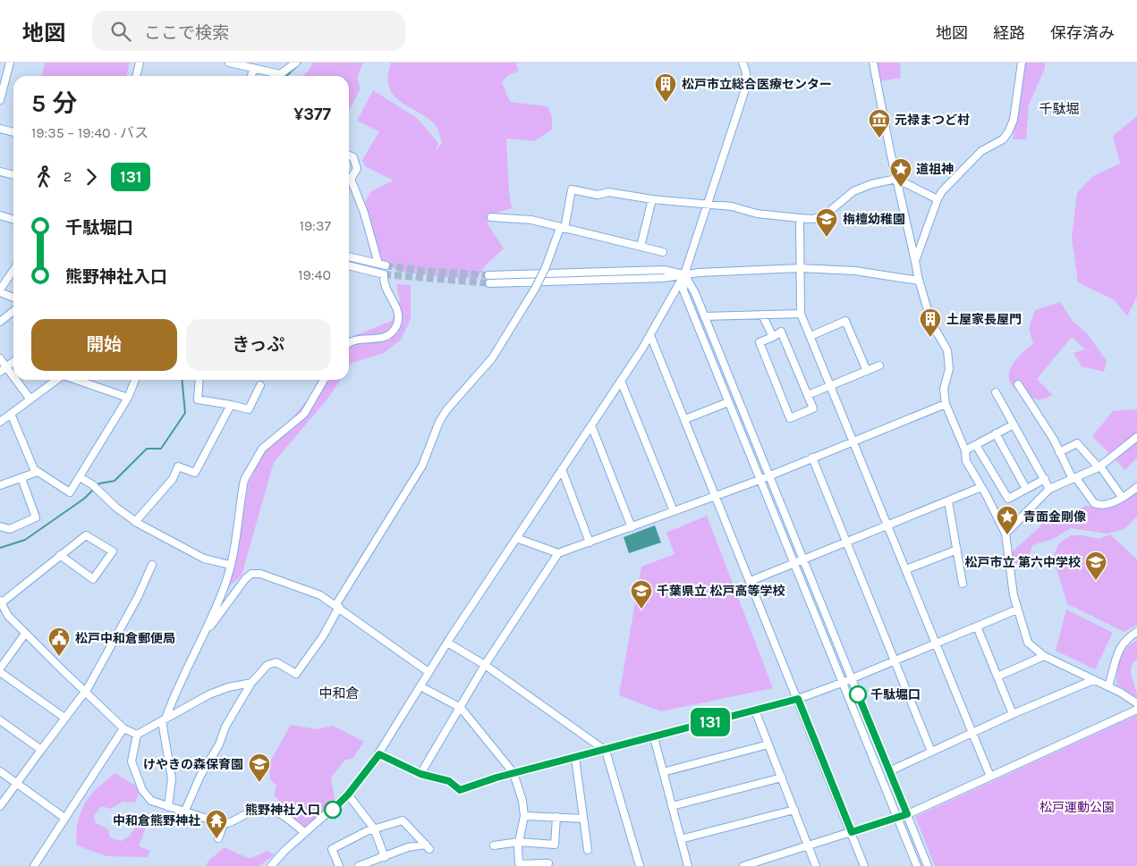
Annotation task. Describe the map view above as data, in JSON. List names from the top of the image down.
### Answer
{
  "districts": ["千駄堀", "中和倉"],
  "parks": ["松戸運動公園"],
  "places": {
    "building": ["松戸市立総合医療センター", "土屋家長屋門"],
    "museum": ["元禄まつど村"],
    "place": ["道祖神", "青面金剛像"],
    "school or university": [
      "栴檀幼稚園",
      "松戸市立 第六中学校",
      "千葉県立 松戸高等学校",
      "けやきの森保育園"
    ],
    "public building": ["松戸中和倉郵便局"],
    "other": ["千駄堀口", "熊野神社入口"],
    "temple": ["中和倉熊野神社"]
  },
  "lines": ["bus line 131"],
  "page": {
    "header": "地図",
    "search": "ここで検索",
    "nav": ["地図", "経路", "保存済み"],
    "on_map": "131",
    "heading": ["5 分", "19:35 – 19:40 · バス", "¥377"],
    "legs": ["2", "131"],
    "list": [
      {
        "name": "千駄堀口",
        "value": "19:37"
      },
      {
        "name": "熊野神社入口",
        "value": "19:40"
      }
    ],
    "buttons": ["開始", "きっぷ"]
  }
}
